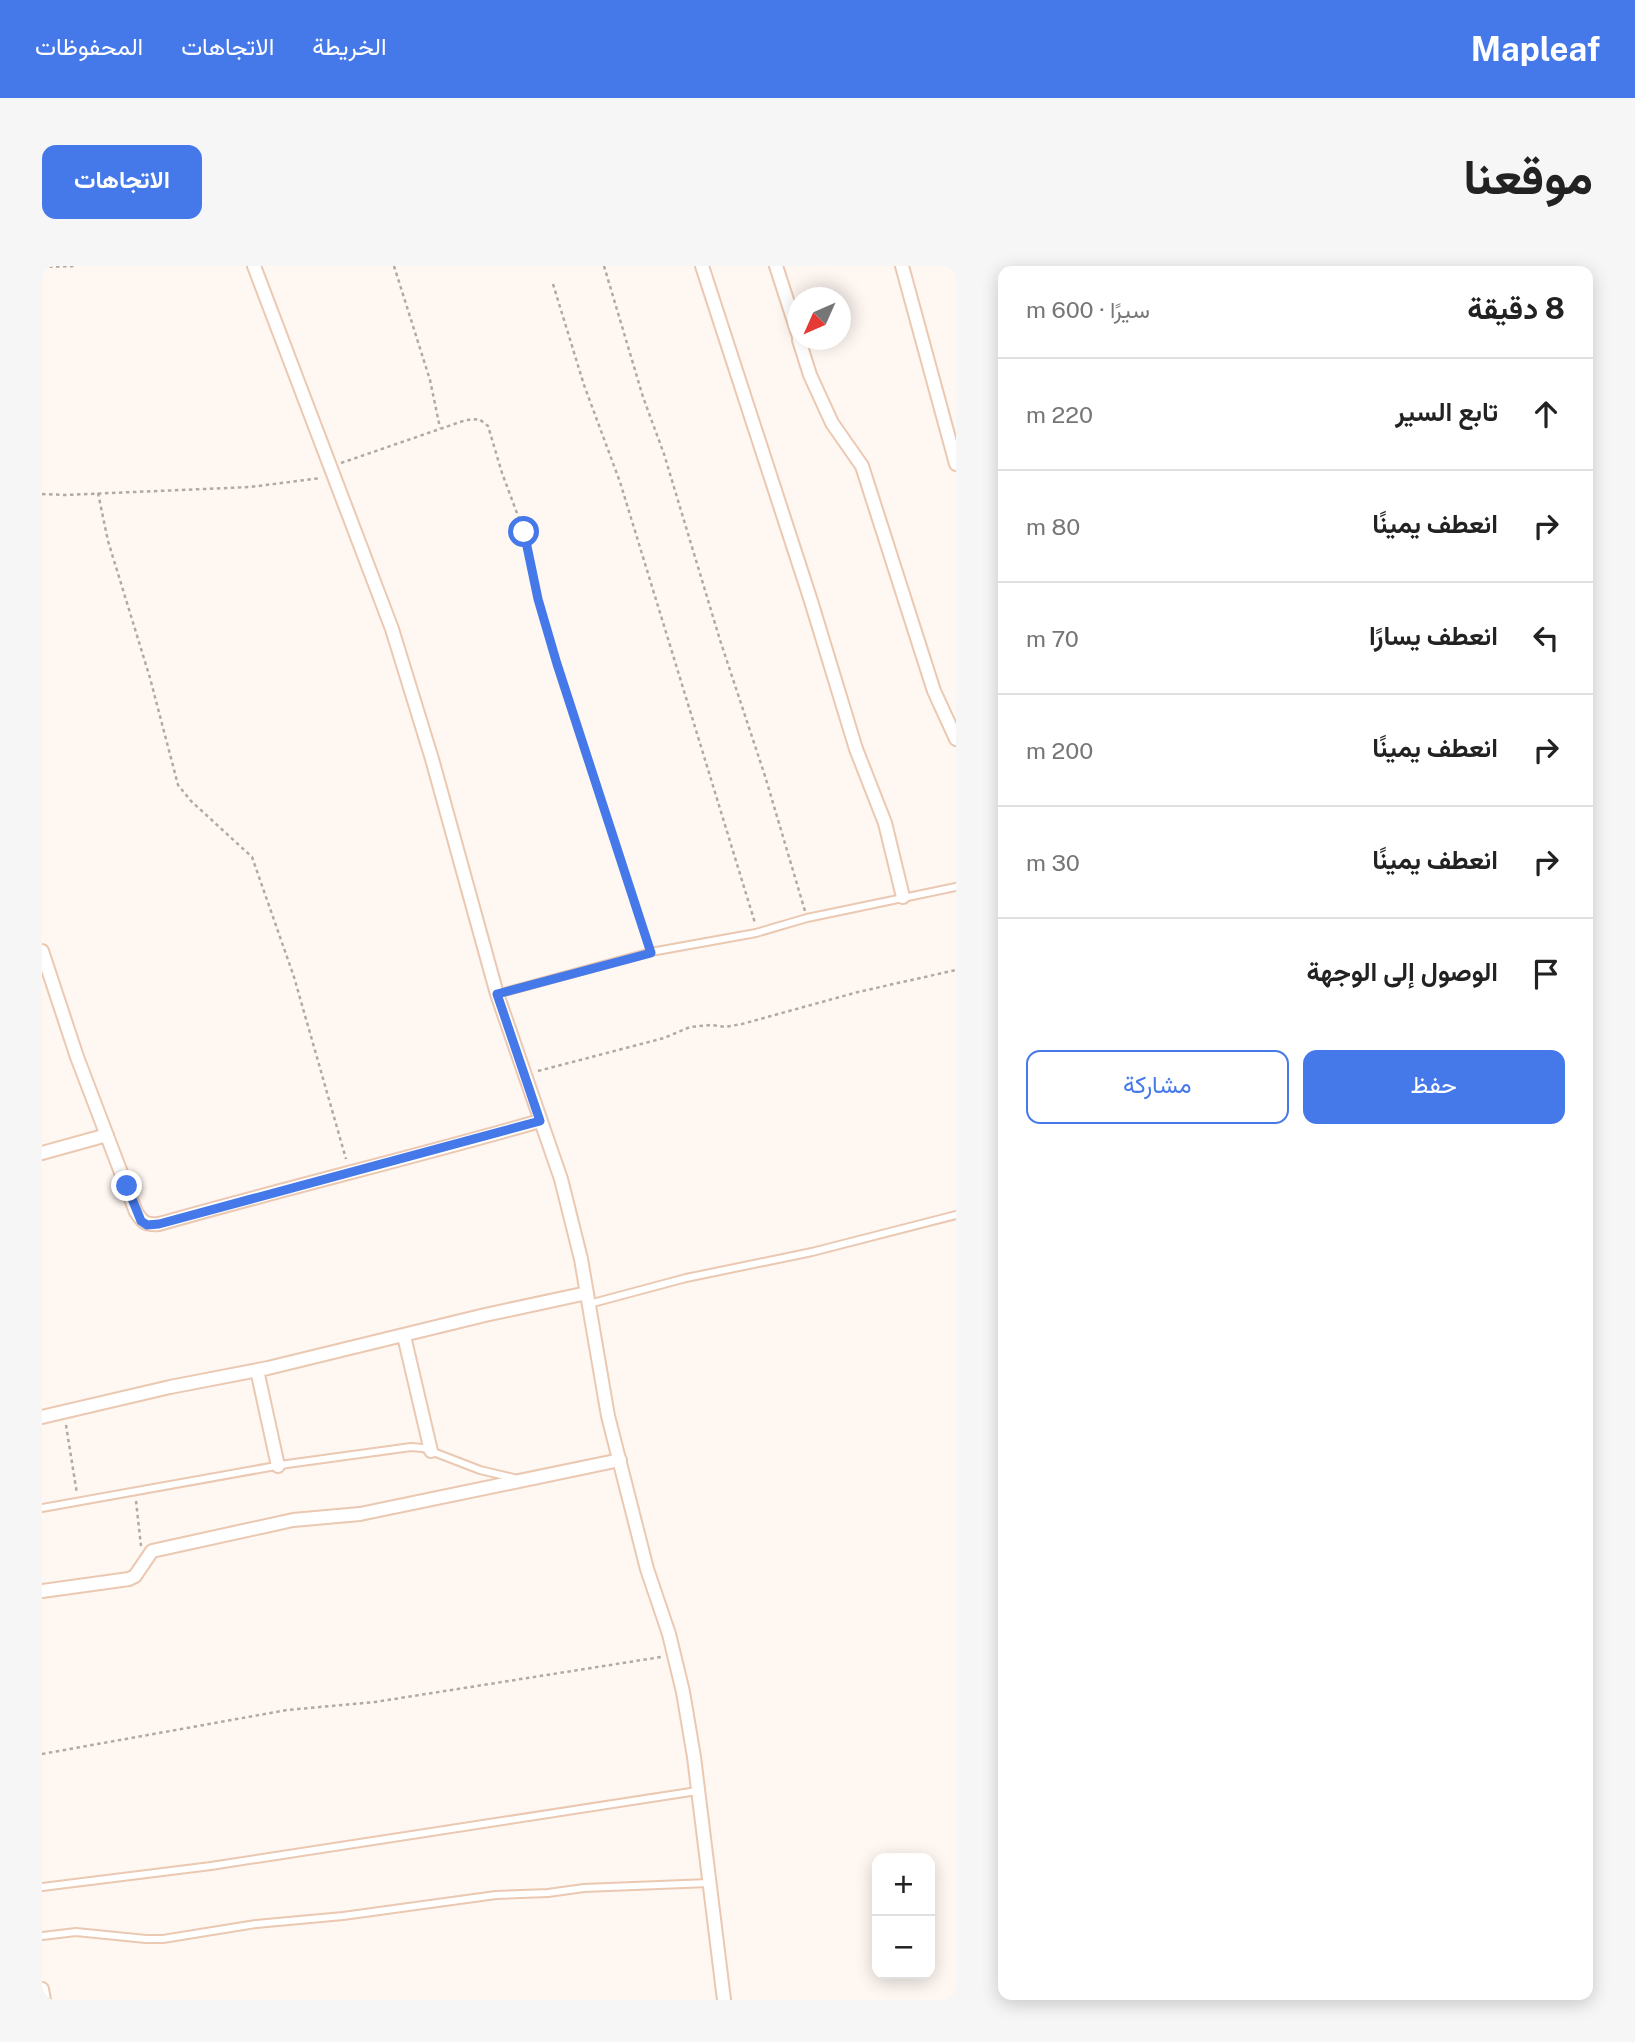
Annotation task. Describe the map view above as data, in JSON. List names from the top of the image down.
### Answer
{
  "north": "bottom left",
  "page": {
    "header": "Mapleaf",
    "nav": ["الخريطة", "الاتجاهات", "المحفوظات"],
    "title": "موقعنا",
    "buttons": [
      "الاتجاهات",
      ["حفظ", "مشاركة"]
    ],
    "heading": ["8 دقيقة", "سيرًا · 600 m"],
    "list": [
      ["تابع السير", "220 m"],
      ["انعطف يمينًا", "80 m"],
      ["انعطف يسارًا", "70 m"],
      ["انعطف يمينًا", "200 m"],
      ["انعطف يمينًا", "30 m"],
      "الوصول إلى الوجهة"
    ],
    "map_buttons": ["+", "−"]
  }
}
